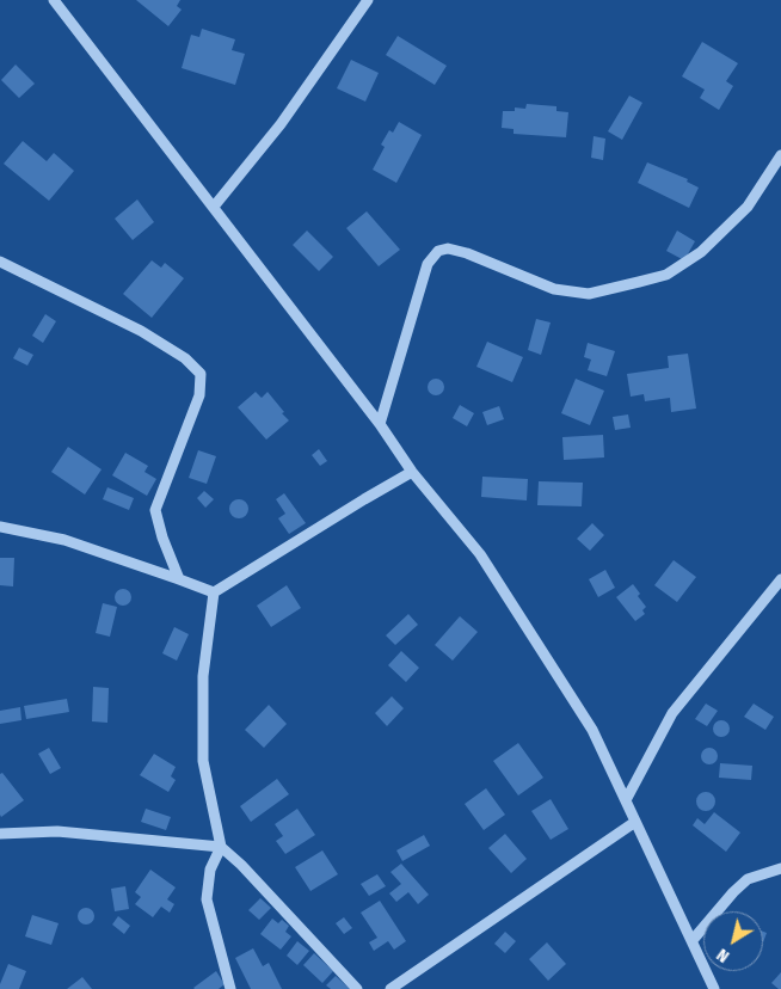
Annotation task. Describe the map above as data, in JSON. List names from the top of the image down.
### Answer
{
  "north": "bottom left"
}
